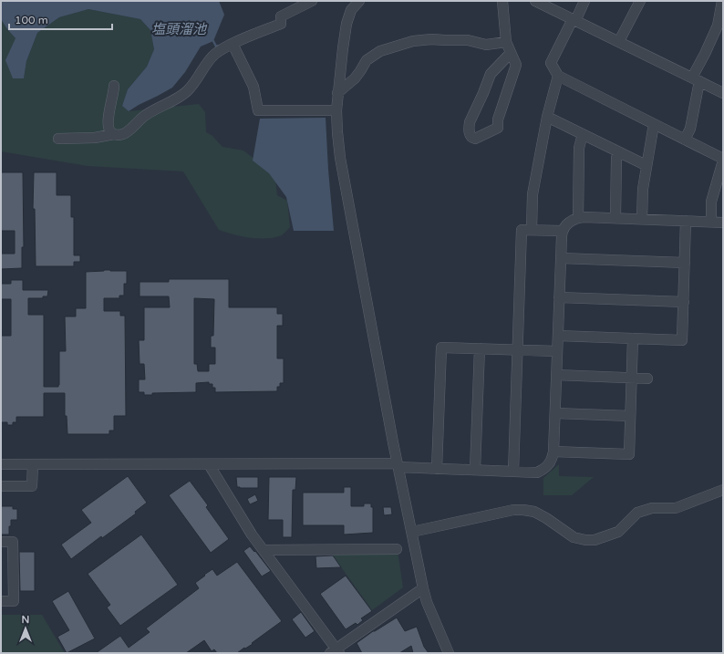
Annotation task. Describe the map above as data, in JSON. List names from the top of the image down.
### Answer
{
  "water": ["塩頭溜池"],
  "scale_bar": "100 m",
  "north": "top"
}
